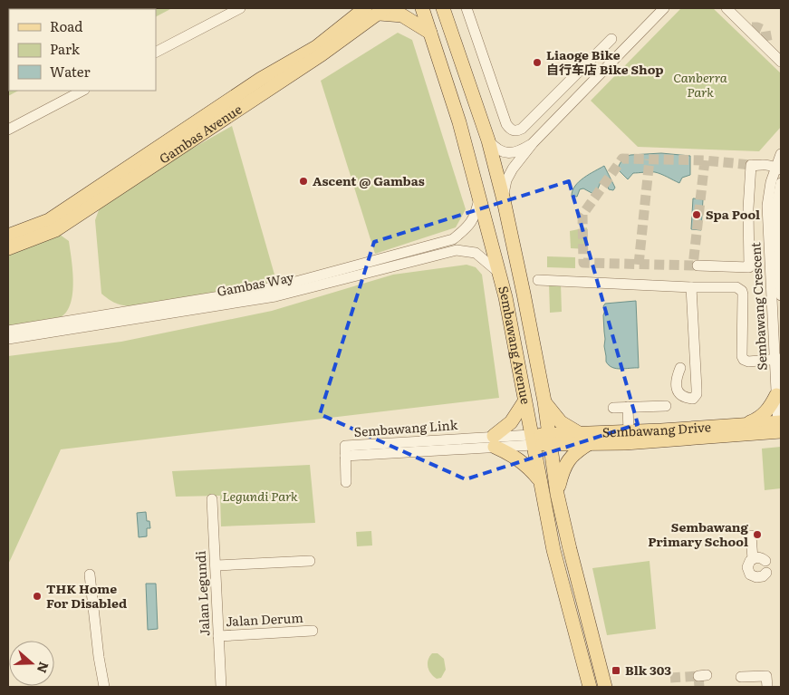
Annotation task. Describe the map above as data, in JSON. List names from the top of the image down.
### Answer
{
  "streets": {
    "main road": ["Gambas Avenue", "Sembawang Avenue", "Sembawang Drive"],
    "street": [
      "Gambas Way",
      "Sembawang Crescent",
      "Sembawang Link",
      "Jalan Legundi",
      "Jalan Derum"
    ]
  },
  "crossings": [
    ["Gambas Way", "Sembawang Avenue"],
    ["Sembawang Crescent", "Sembawang Drive"],
    ["Sembawang Avenue", "Sembawang Link"],
    ["Sembawang Avenue", "Sembawang Drive"],
    ["Sembawang Link", "Sembawang Drive"],
    ["Jalan Legundi", "Jalan Derum"]
  ],
  "parks": ["Canberra Park", "Legundi Park"],
  "places": {
    "other": [
      "Liaoge Bike 自行车店 Bike Shop",
      "Ascent @ Gambas",
      "Spa Pool",
      "Sembawang Primary School",
      "THK Home For Disabled"
    ],
    "transit": ["Blk 303"]
  },
  "legend": ["Road", "Park", "Water"],
  "north": "right"
}
